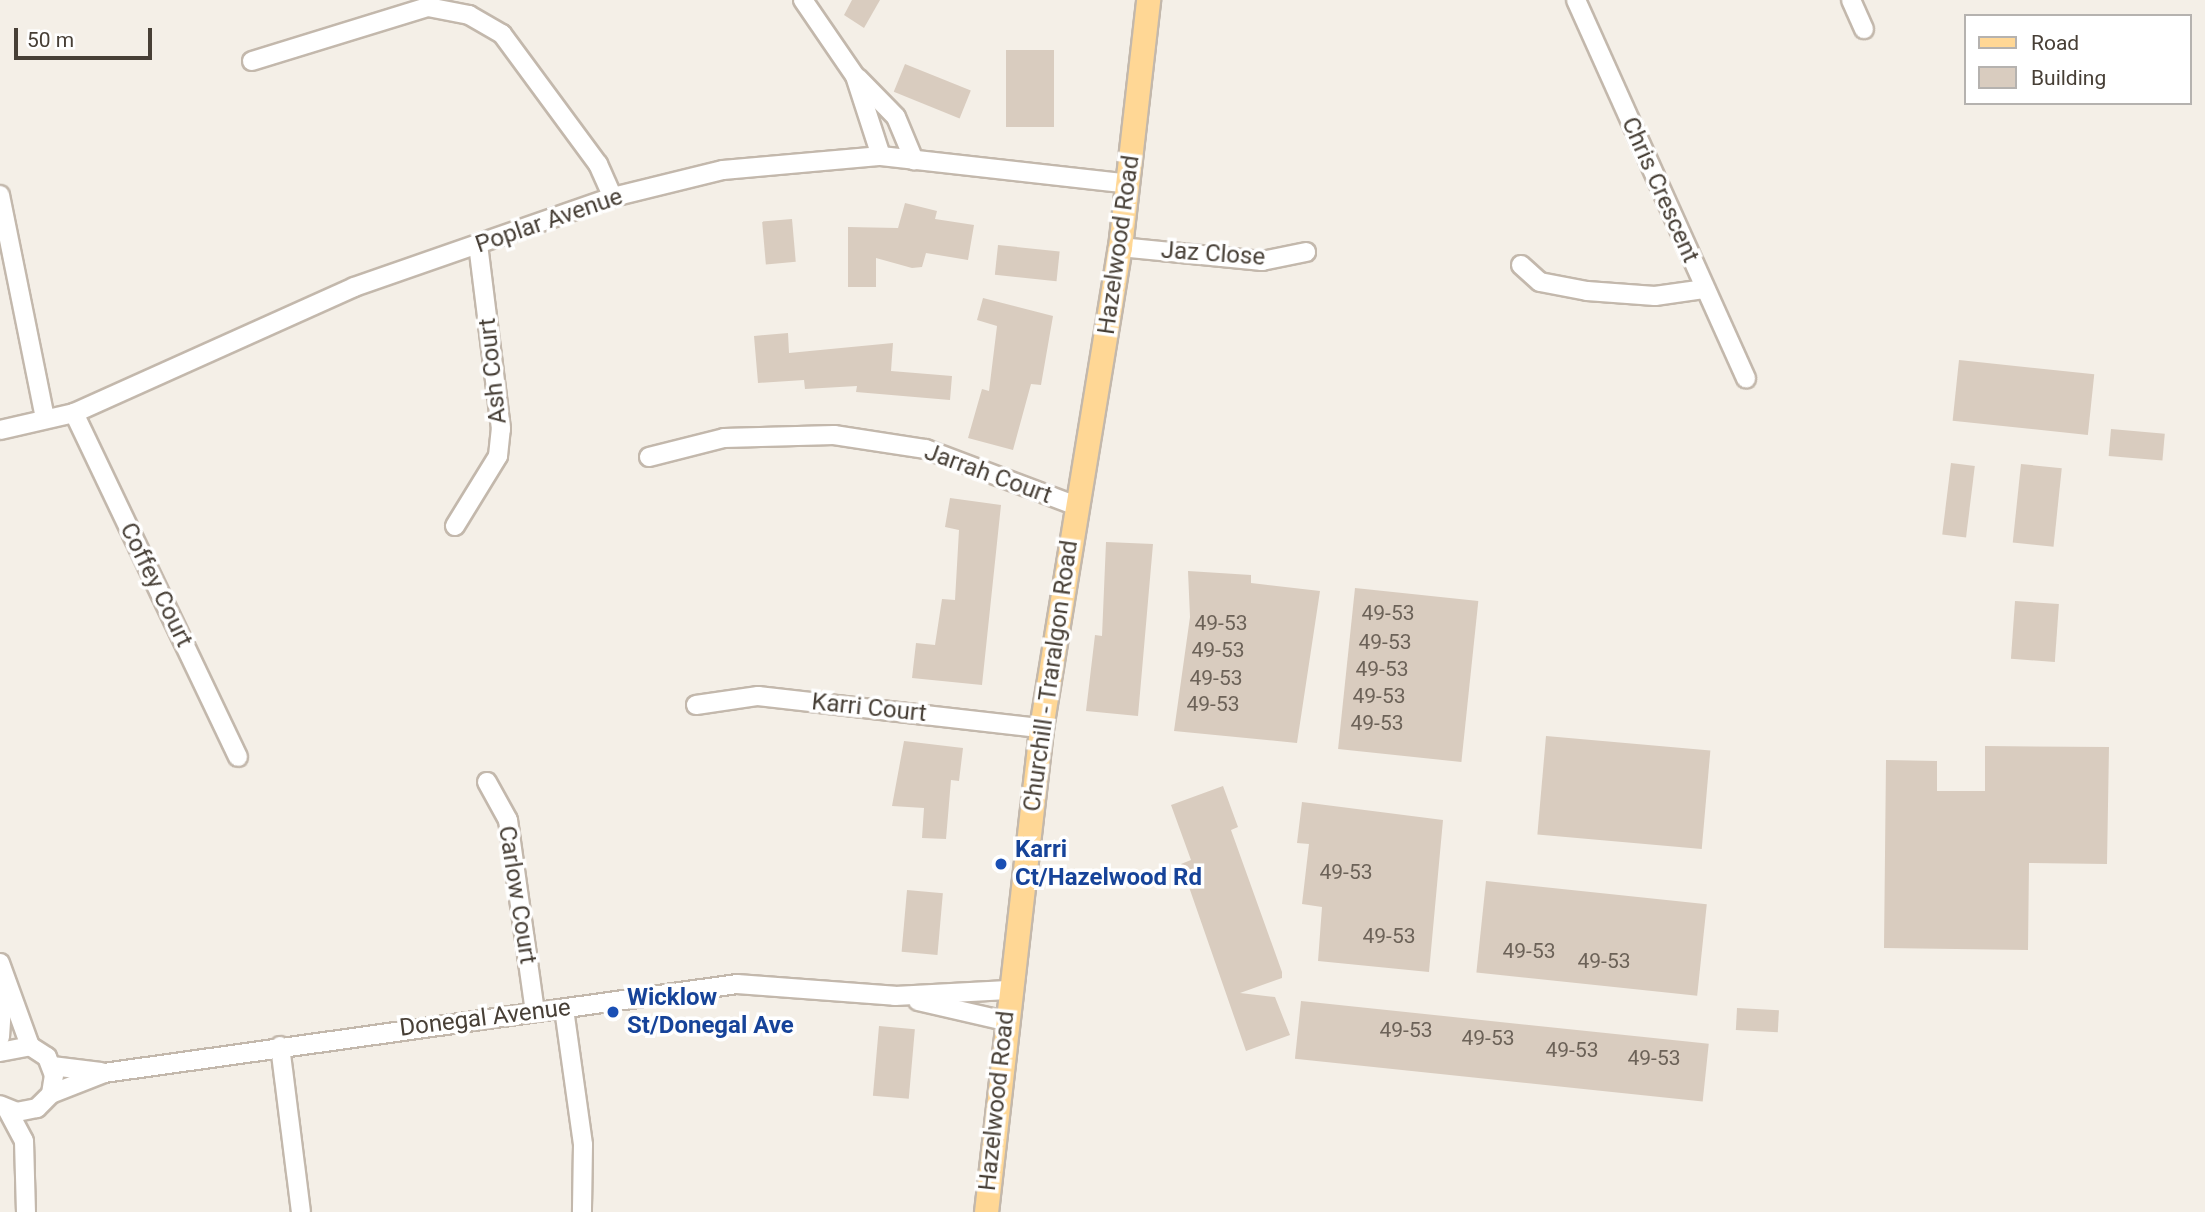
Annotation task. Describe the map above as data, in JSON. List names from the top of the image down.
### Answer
{
  "streets": {
    "main road": ["Hazelwood Road", "Churchill - Traralgon Road"],
    "street": [
      "Chris Crescent",
      "Poplar Avenue",
      "Jaz Close",
      "Ash Court",
      "Jarrah Court",
      "Coffey Court",
      "Karri Court",
      "Carlow Court",
      "Donegal Avenue"
    ]
  },
  "crossings": [
    ["Poplar Avenue", "Hazelwood Road"],
    ["Poplar Avenue", "Ash Court"],
    ["Poplar Avenue", "Coffey Court"],
    ["Hazelwood Road", "Jaz Close"],
    ["Hazelwood Road", "Jarrah Court"],
    ["Hazelwood Road", "Churchill - Traralgon Road"],
    ["Hazelwood Road", "Donegal Avenue"],
    ["Jarrah Court", "Churchill - Traralgon Road"],
    ["Churchill - Traralgon Road", "Karri Court"],
    ["Churchill - Traralgon Road", "Donegal Avenue"],
    ["Carlow Court", "Donegal Avenue"]
  ],
  "places": ["Karri Ct/Hazelwood Rd", "Wicklow St/Donegal Ave"],
  "house_numbers": [
    "49-53",
    "49-53",
    "49-53",
    "49-53",
    "49-53",
    "49-53",
    "49-53",
    "49-53",
    "49-53",
    "49-53",
    "49-53",
    "49-53",
    "49-53",
    "49-53",
    "49-53",
    "49-53",
    "49-53"
  ],
  "legend": ["Road", "Building"],
  "scale_bar": "50 m"
}
